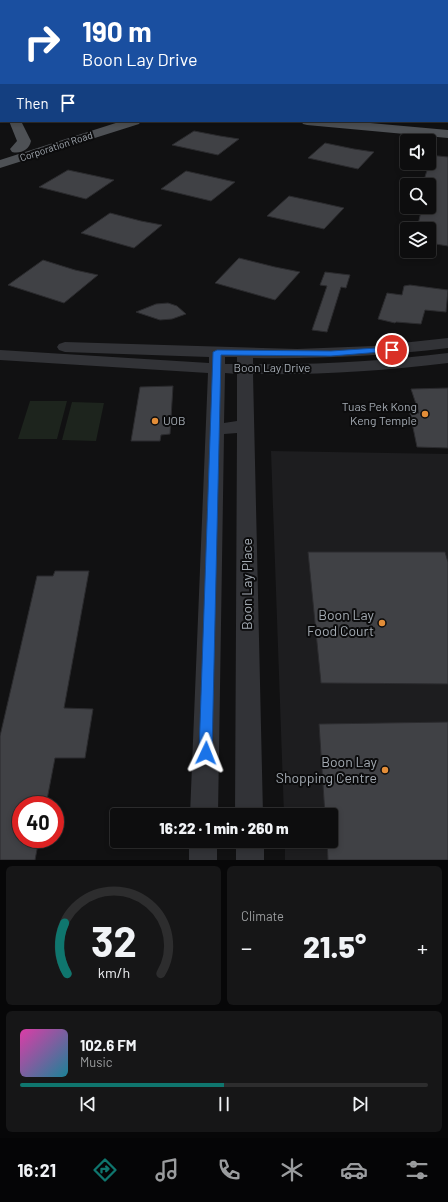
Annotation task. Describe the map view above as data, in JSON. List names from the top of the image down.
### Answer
{
  "streets": {
    "main road": ["Corporation Road"],
    "street": ["Boon Lay Drive", "Boon Lay Place"]
  },
  "crossings": [
    ["Boon Lay Drive", "Boon Lay Place"]
  ],
  "places": [
    "Tuas Pek Kong Keng Temple",
    "UOB",
    "Boon Lay Food Court",
    "Boon Lay Shopping Centre"
  ],
  "page": {
    "turn": ["190 m", "Boon Lay Drive"],
    "then": "Then",
    "limit": "40",
    "trip": "16:22 · 1 min · 260 m",
    "tile": "Climate",
    "heat": ["−", "21.5°", "+"],
    "song": ["102.6 FM", "Music"],
    "tabs": "16:21",
    "gauge": ["32", "km/h"]
  }
}
